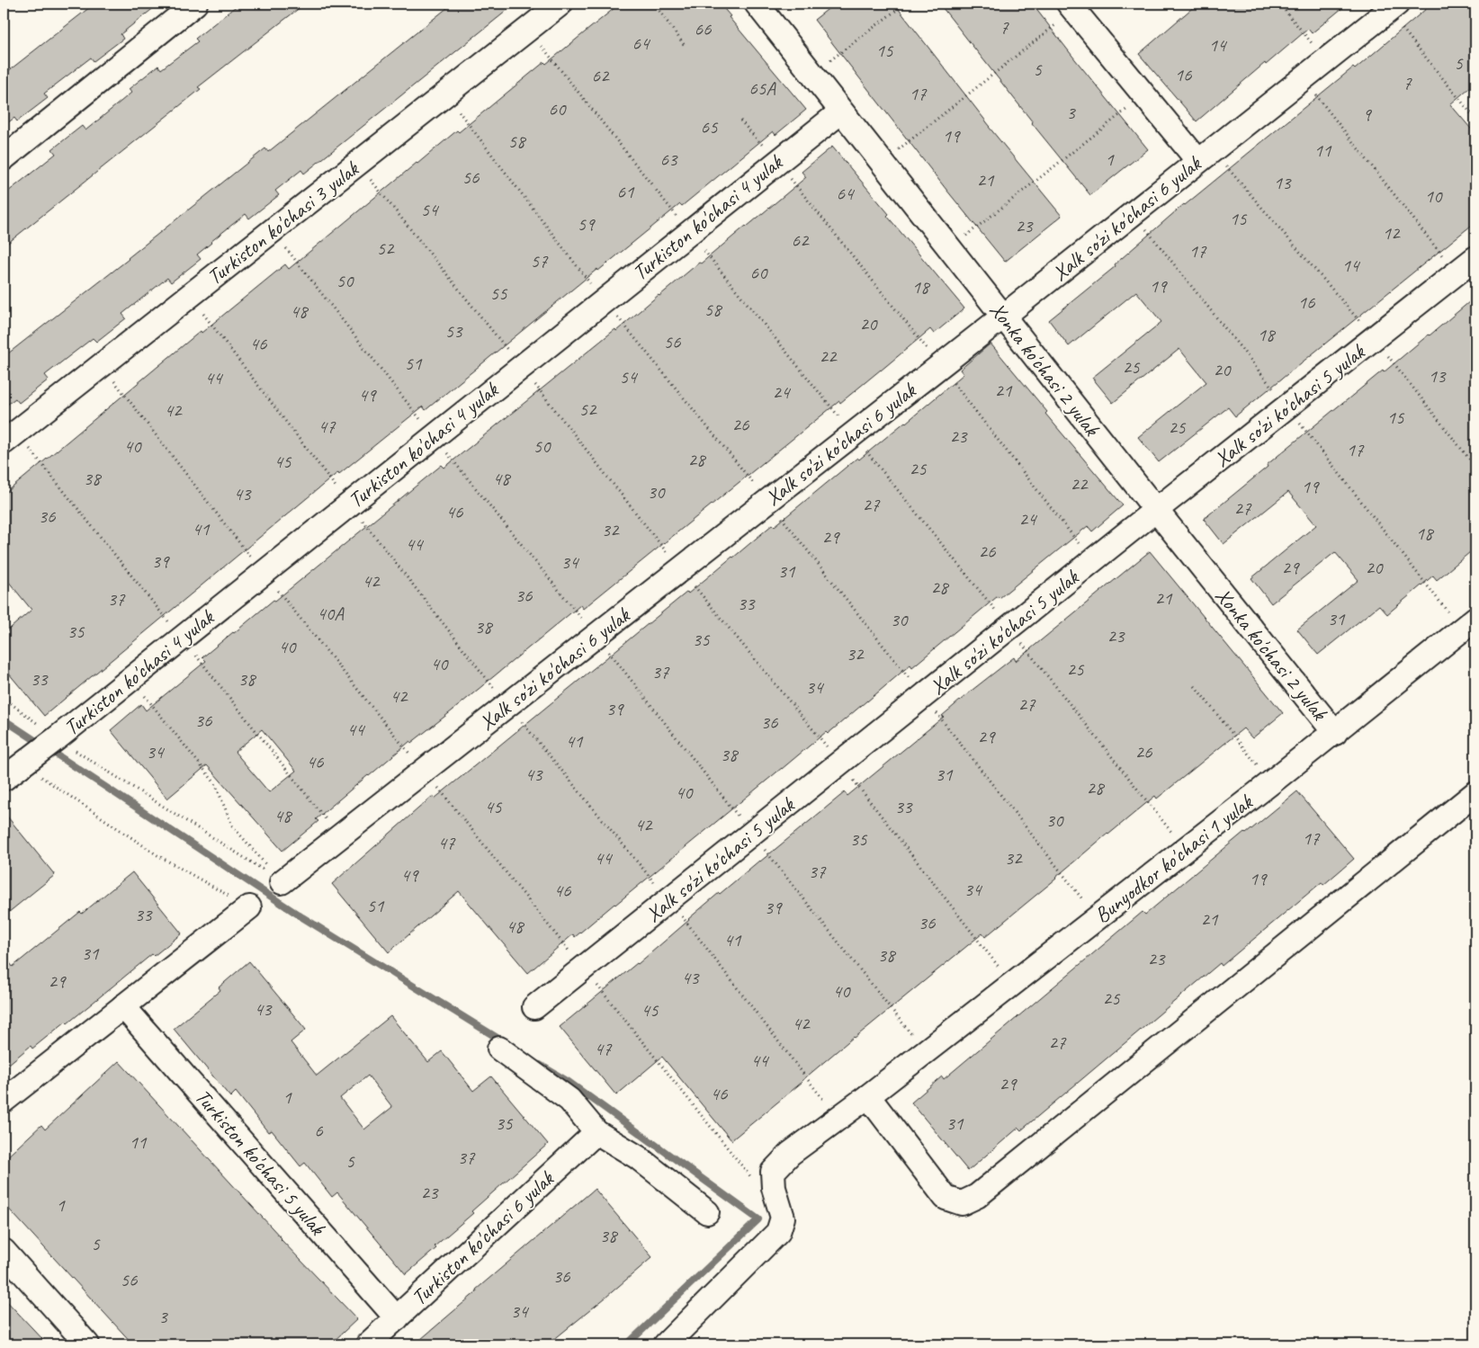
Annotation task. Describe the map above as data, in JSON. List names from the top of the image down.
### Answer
{
  "streets": {
    "street": [
      "Turkiston ko'chasi 4 yulak",
      "Xalk so'zi ko'chasi 6 yulak",
      "Turkiston ko'chasi 3 yulak",
      "Xonka ko'chasi 2 yulak",
      "Xalk so'zi ko'chasi 5 yulak",
      "Bunyodkor ko'chasi 1 yulak",
      "Turkiston ko'chasi 5 yulak",
      "Turkiston ko'chasi 6 yulak"
    ]
  },
  "crossings": [
    ["Turkiston ko'chasi 4 yulak", "Xonka ko'chasi 2 yulak"],
    ["Xalk so'zi ko'chasi 6 yulak", "Xonka ko'chasi 2 yulak"],
    ["Xonka ko'chasi 2 yulak", "Xalk so'zi ko'chasi 5 yulak"],
    ["Xonka ko'chasi 2 yulak", "Bunyodkor ko'chasi 1 yulak"],
    ["Turkiston ko'chasi 5 yulak", "Turkiston ko'chasi 6 yulak"]
  ],
  "house_numbers": [
    "7",
    "66",
    "64",
    "14",
    "15",
    "5",
    "5",
    "16",
    "62",
    "7",
    "65A",
    "17",
    "60",
    "3",
    "9",
    "65",
    "19",
    "58",
    "11",
    "63",
    "1",
    "56",
    "21",
    "13",
    "61",
    "64",
    "10",
    "54",
    "15",
    "59",
    "23",
    "12",
    "62",
    "52",
    "17",
    "57",
    "14",
    "60",
    "50",
    "19",
    "18",
    "55",
    "16",
    "58",
    "48",
    "20",
    "53",
    "18",
    "56",
    "46",
    "22",
    "51",
    "25",
    "20",
    "13",
    "54",
    "44",
    "21",
    "24",
    "49",
    "52",
    "42",
    "15",
    "26",
    "47",
    "25",
    "23",
    "40",
    "50",
    "17",
    "28",
    "45",
    "25",
    "38",
    "48",
    "22",
    "19",
    "30",
    "43",
    "27",
    "27",
    "46",
    "36",
    "24",
    "41",
    "32",
    "18",
    "29",
    "44",
    "26",
    "39",
    "34",
    "29",
    "20",
    "31",
    "42",
    "28",
    "36",
    "21",
    "37",
    "33",
    "40A",
    "31",
    "30",
    "38",
    "35",
    "23",
    "35",
    "40",
    "32",
    "40",
    "25",
    "37",
    "33",
    "38",
    "34",
    "42",
    "27",
    "39",
    "36",
    "36",
    "44",
    "29",
    "41",
    "34",
    "26",
    "38",
    "46",
    "43",
    "31",
    "28",
    "40",
    "45",
    "33",
    "48",
    "30",
    "42",
    "17",
    "35",
    "47",
    "44",
    "32",
    "37",
    "49",
    "19",
    "34",
    "46",
    "51",
    "39",
    "33",
    "21",
    "36",
    "48",
    "41",
    "31",
    "38",
    "23",
    "43",
    "29",
    "40",
    "25",
    "43",
    "45",
    "42",
    "27",
    "47",
    "44",
    "29",
    "46",
    "1",
    "35",
    "31",
    "6",
    "11",
    "37",
    "5",
    "23",
    "1",
    "38",
    "5",
    "36",
    "56",
    "34",
    "3"
  ]
}
